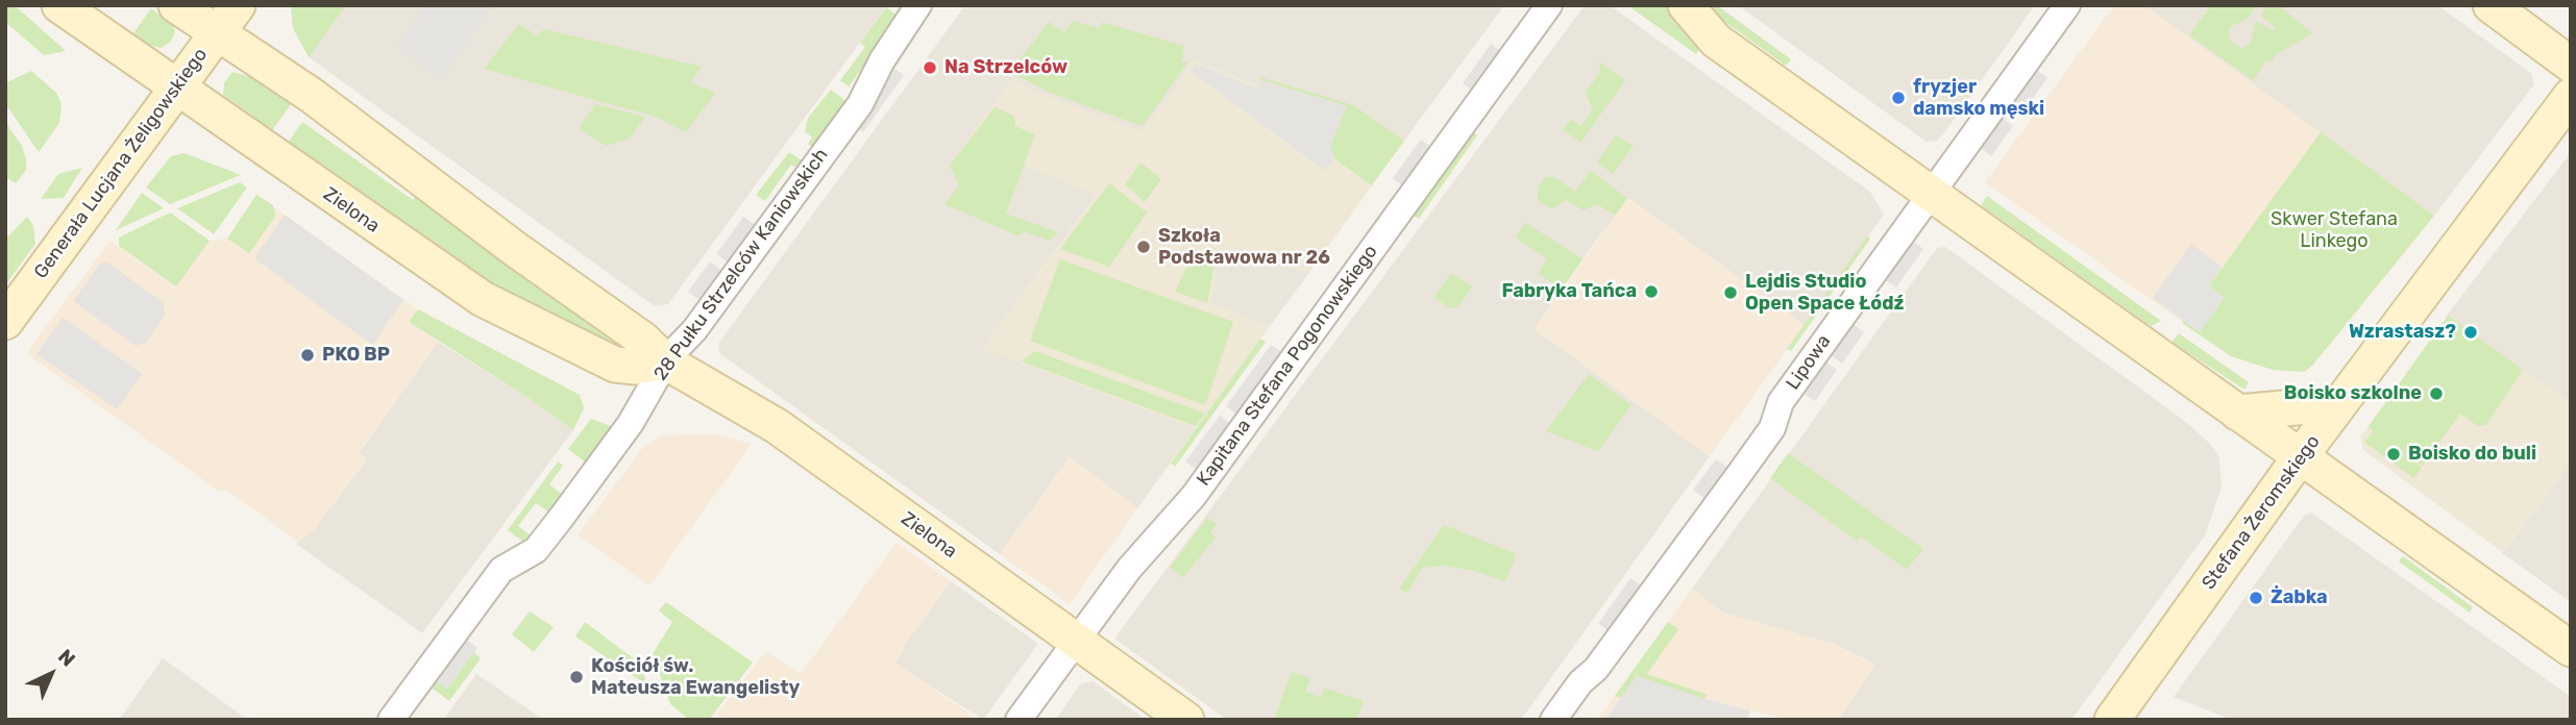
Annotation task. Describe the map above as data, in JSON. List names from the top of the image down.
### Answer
{
  "streets": {
    "street": [
      "Generała Lucjana Żeligowskiego",
      "Zielona",
      "28 Pułku Strzelców Kaniowskich",
      "Lipowa",
      "Kapitana Stefana Pogonowskiego",
      "Stefana Żeromskiego"
    ]
  },
  "crossings": [
    ["Generała Lucjana Żeligowskiego", "Zielona"],
    ["Zielona", "28 Pułku Strzelców Kaniowskich"],
    ["Zielona", "Kapitana Stefana Pogonowskiego"]
  ],
  "parks": ["Skwer Stefana Linkego"],
  "places": [
    "Na Strzelców",
    "fryzjer damsko męski",
    "Szkoła Podstawowa nr 26",
    "Fabryka Tańca",
    "Lejdis Studio Open Space Łódź",
    "Wzrastasz?",
    "PKO BP",
    "Boisko szkolne",
    "Boisko do buli",
    "Żabka",
    "Kościół św. Mateusza Ewangelisty"
  ],
  "north": "top right"
}
